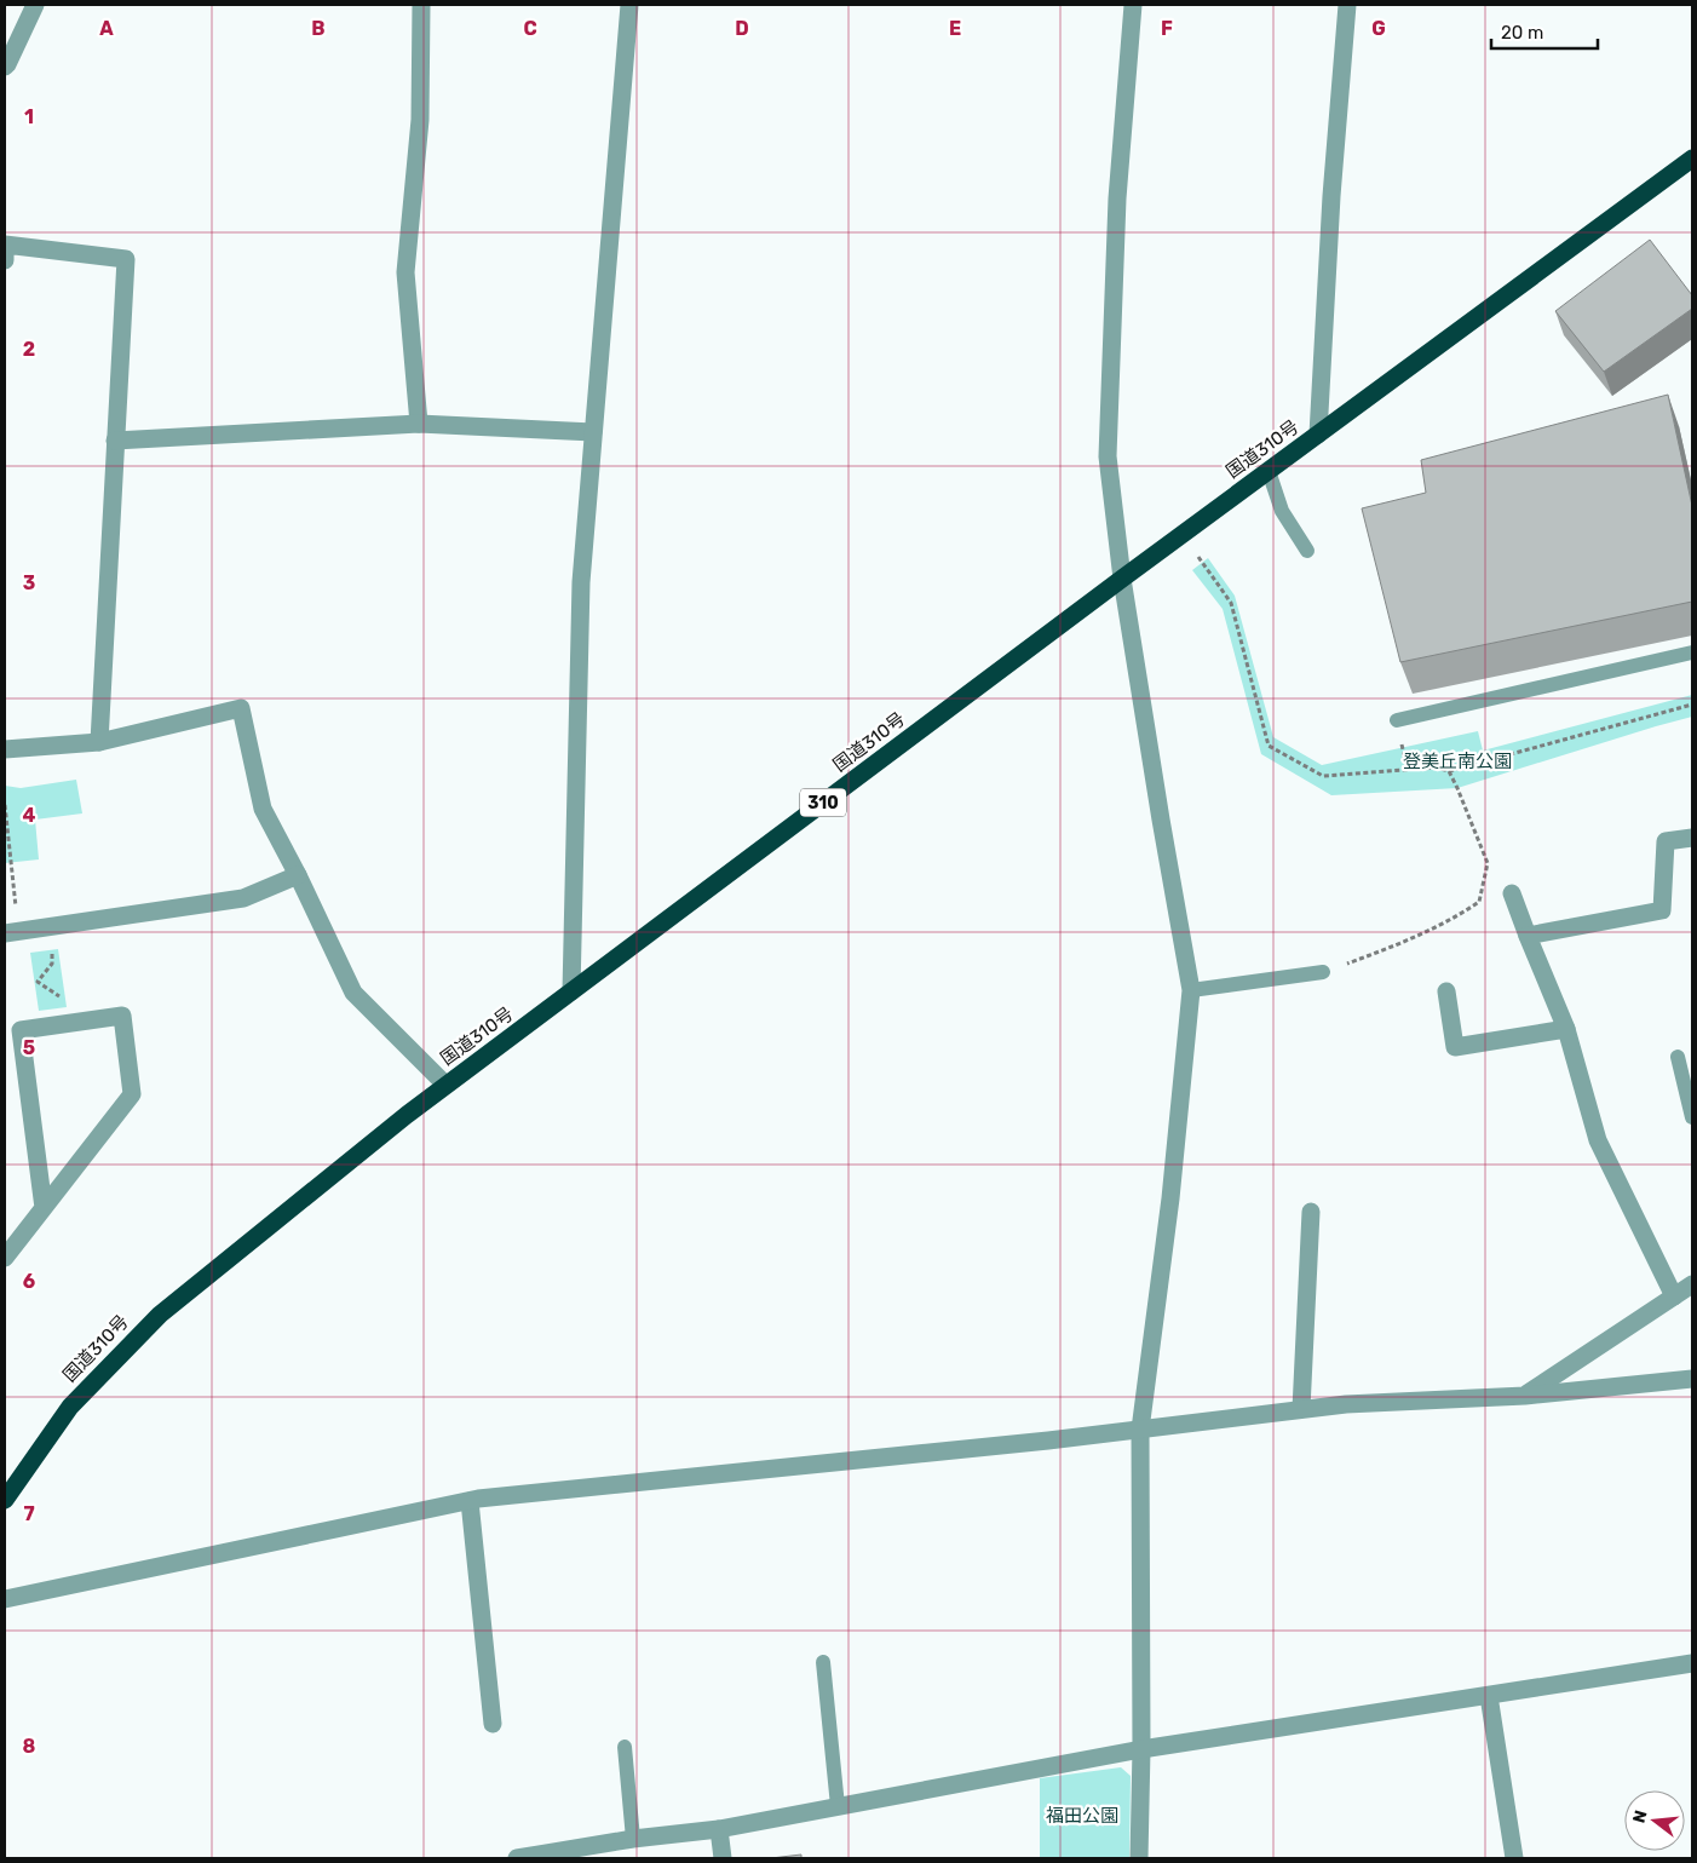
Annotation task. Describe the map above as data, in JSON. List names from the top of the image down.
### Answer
{
  "streets": {
    "highway": ["国道310号", "310"]
  },
  "parks": ["登美丘南公園", "福田公園"],
  "scale_bar": "20 m",
  "north": "left",
  "grid": {
    "columns": [
      "A",
      "B",
      "C",
      "D",
      "E",
      "F",
      "G"
    ],
    "rows": [
      "1",
      "2",
      "3",
      "4",
      "5",
      "6",
      "7",
      "8"
    ]
  }
}
